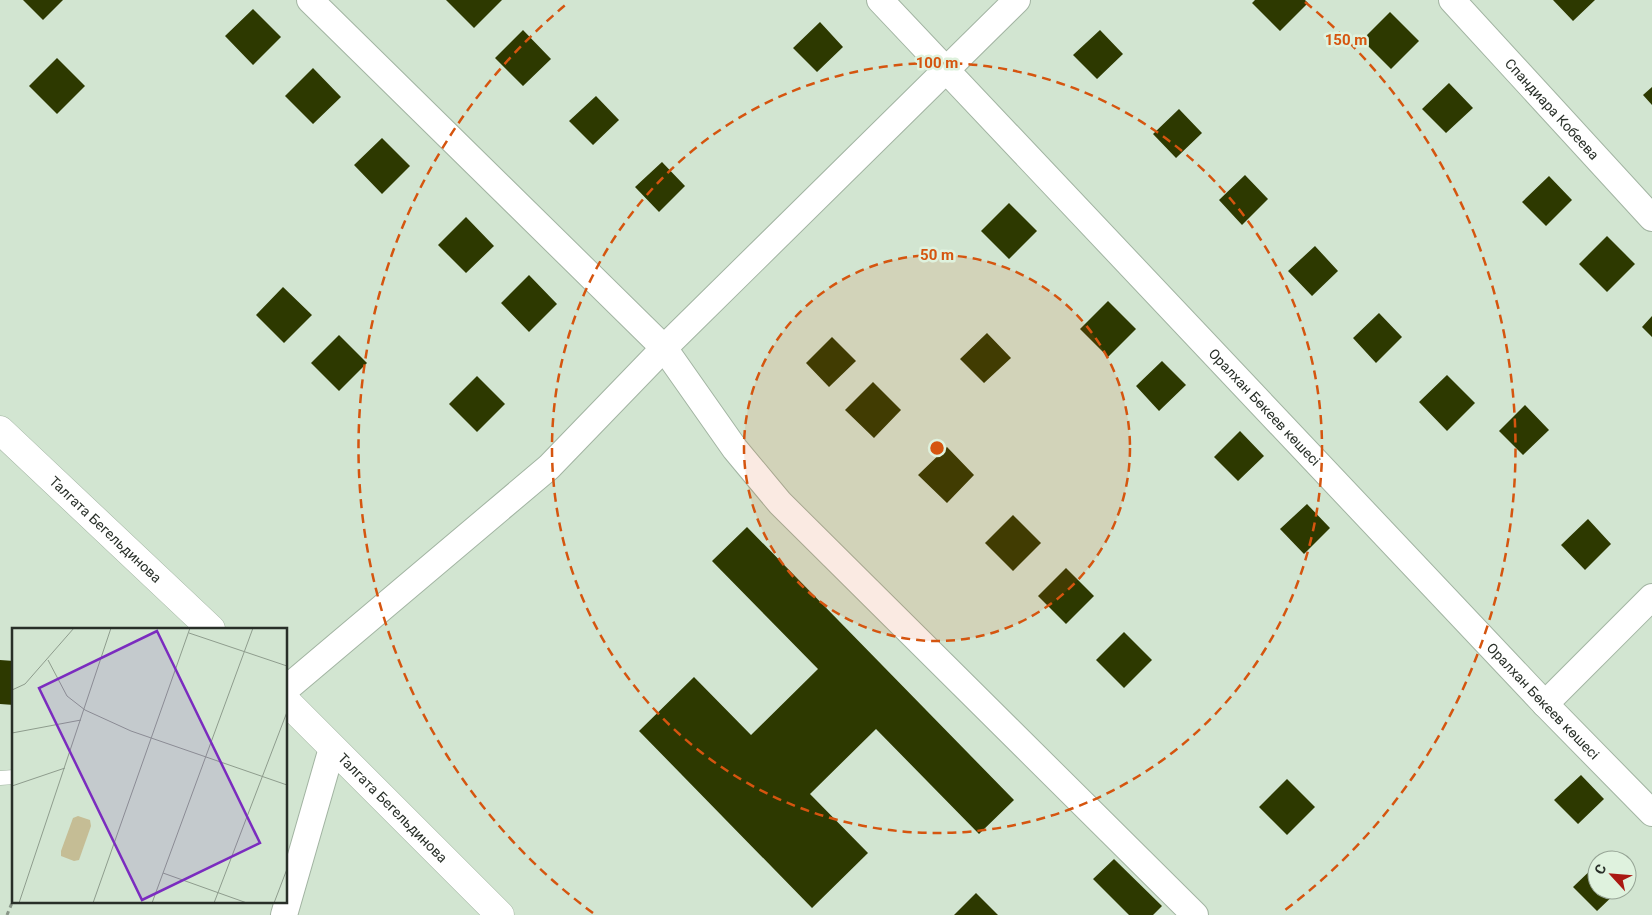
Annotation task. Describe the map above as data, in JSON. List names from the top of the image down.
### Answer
{
  "streets": {
    "street": ["Спандиара Кобеева", "Оралхан Бөкеев көшесі", "Талгата Бегельдинова"]
  },
  "north": "top left",
  "rings": ["150 m", "100 m", "50 m"]
}
